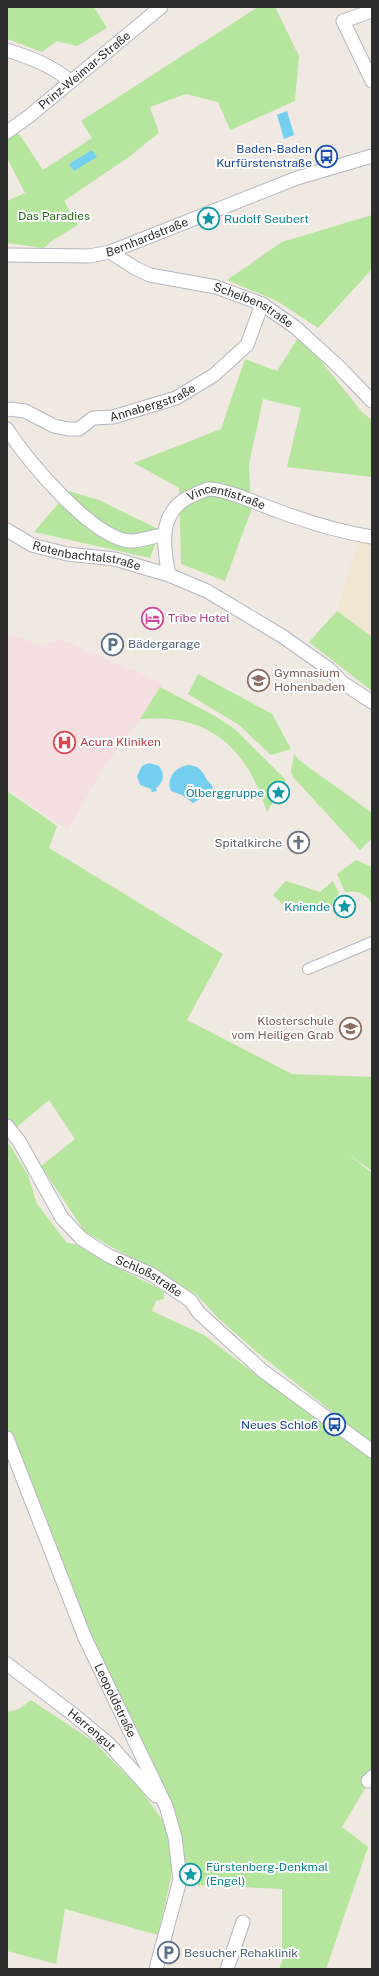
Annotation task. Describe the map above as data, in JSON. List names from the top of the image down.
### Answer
{
  "streets": {
    "street": [
      "Prinz-Weimar-Straße",
      "Bernhardstraße",
      "Scheibenstraße",
      "Annabergstraße",
      "Vincentistraße",
      "Rotenbachtalstraße",
      "Schloßstraße",
      "Leopoldstraße",
      "Herrengut"
    ]
  },
  "crossings": [
    ["Bernhardstraße", "Scheibenstraße"],
    ["Scheibenstraße", "Annabergstraße"],
    ["Vincentistraße", "Rotenbachtalstraße"],
    ["Leopoldstraße", "Herrengut"]
  ],
  "parks": ["Das Paradies"],
  "places": {
    "bus stop": ["Baden-Baden Kurfürstenstraße", "Neues Schloß"],
    "place": [
      "Rudolf Seubert",
      "Ölberggruppe",
      "Kniende",
      "Fürstenberg-Denkmal (Engel)"
    ],
    "hotel": ["Tribe Hotel"],
    "parking": ["Bädergarage", "Besucher Rehaklinik"],
    "school or university": ["Gymnasium Hohenbaden", "Klosterschule vom Heiligen Grab"],
    "hospital": ["Acura Kliniken"],
    "church": ["Spitalkirche"]
  }
}
